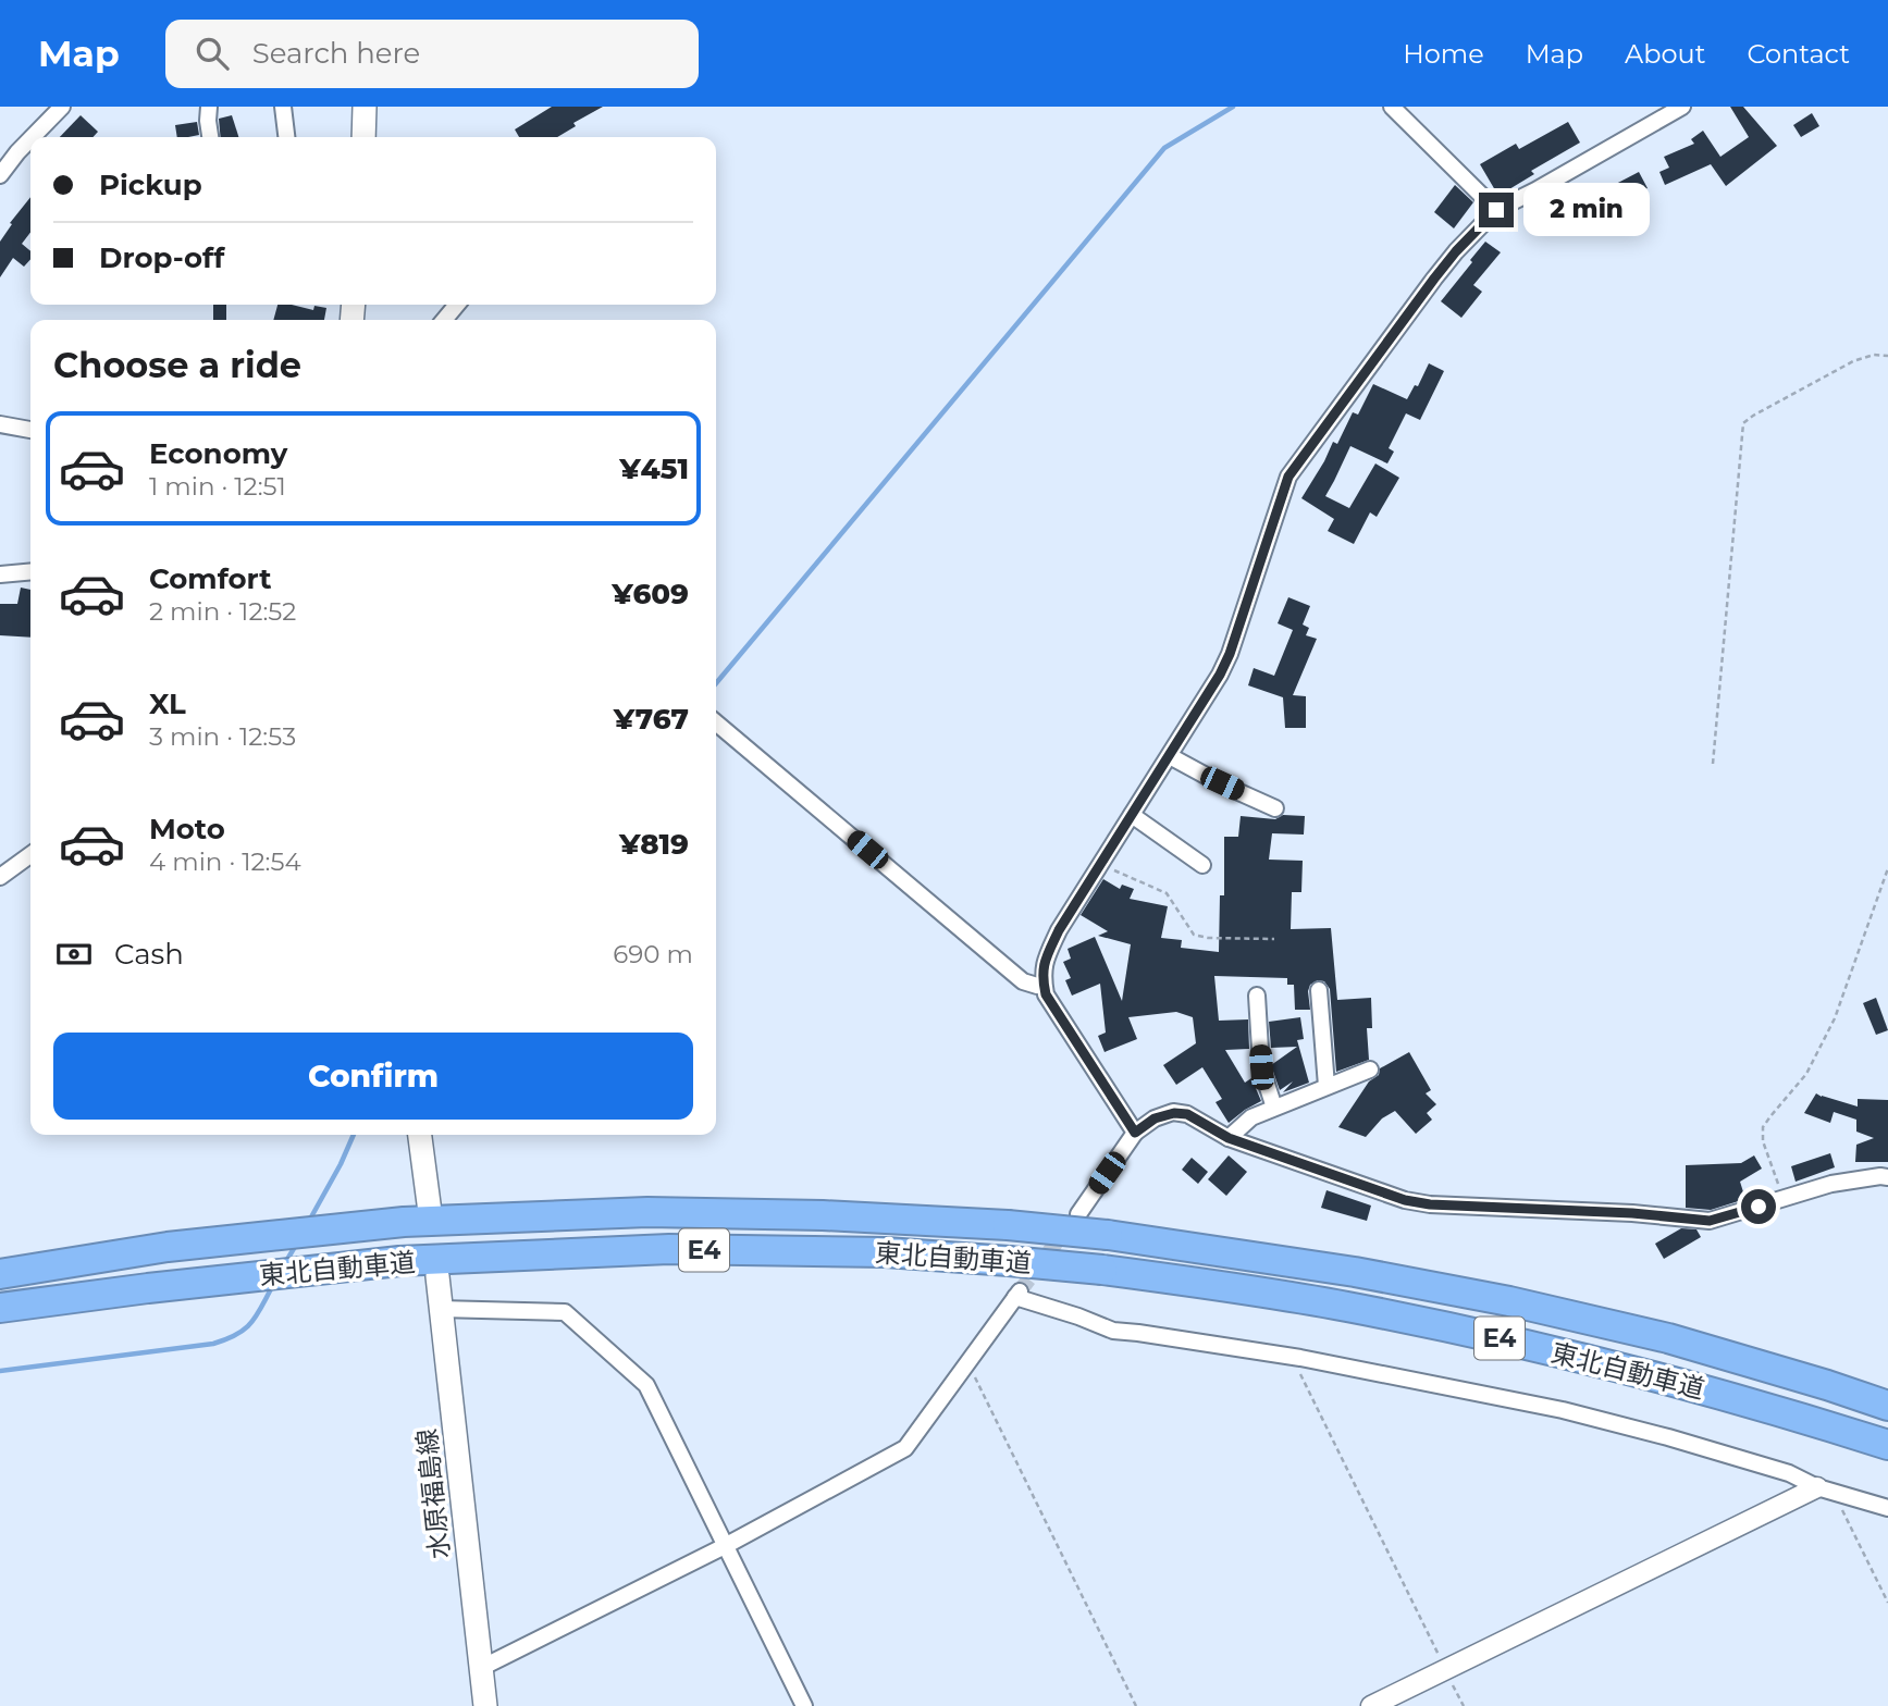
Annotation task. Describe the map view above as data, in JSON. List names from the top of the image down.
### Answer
{
  "streets": {
    "highway": ["E4", "東北自動車道"],
    "main road": ["水原福島線"]
  },
  "page": {
    "header": "Map",
    "search": "Search here",
    "nav": [
      "Home",
      "Map",
      "About",
      "Contact"
    ],
    "banner": ["Pickup", "Drop-off"],
    "bubble": "2 min",
    "heading": "Choose a ride",
    "list": [
      {
        "name": "Economy",
        "note": "1 min · 12:51",
        "value": "¥451"
      },
      {
        "name": "Comfort",
        "note": "2 min · 12:52",
        "value": "¥609"
      },
      {
        "name": "XL",
        "note": "3 min · 12:53",
        "value": "¥767"
      },
      {
        "name": "Moto",
        "note": "4 min · 12:54",
        "value": "¥819"
      }
    ],
    "pay": ["Cash", "690 m"],
    "buttons": "Confirm"
  }
}
